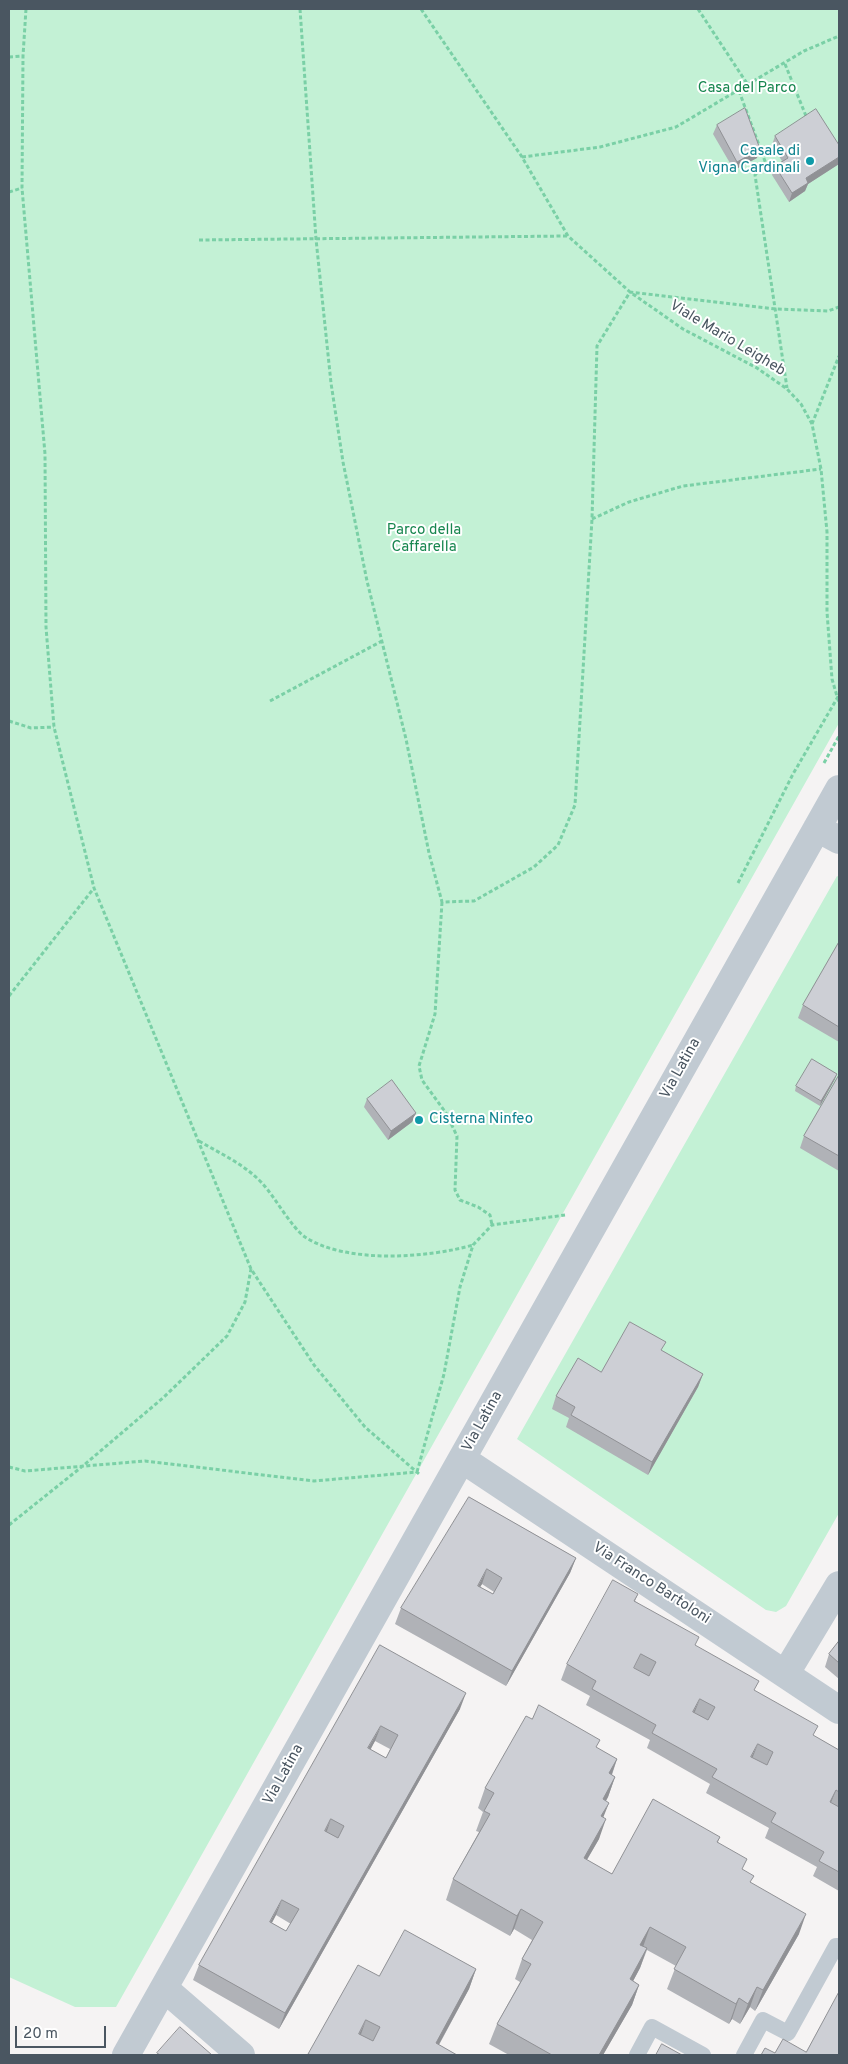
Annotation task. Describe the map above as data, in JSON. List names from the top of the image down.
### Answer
{
  "streets": {
    "street": ["Via Latina", "Via Franco Bartoloni"],
    "path": ["Viale Mario Leigheb"]
  },
  "crossings": [
    ["Via Latina", "Via Franco Bartoloni"]
  ],
  "parks": ["Casa del Parco", "Parco della Caffarella"],
  "places": ["Casale di Vigna Cardinali", "Cisterna Ninfeo"],
  "scale_bar": "20 m"
}
